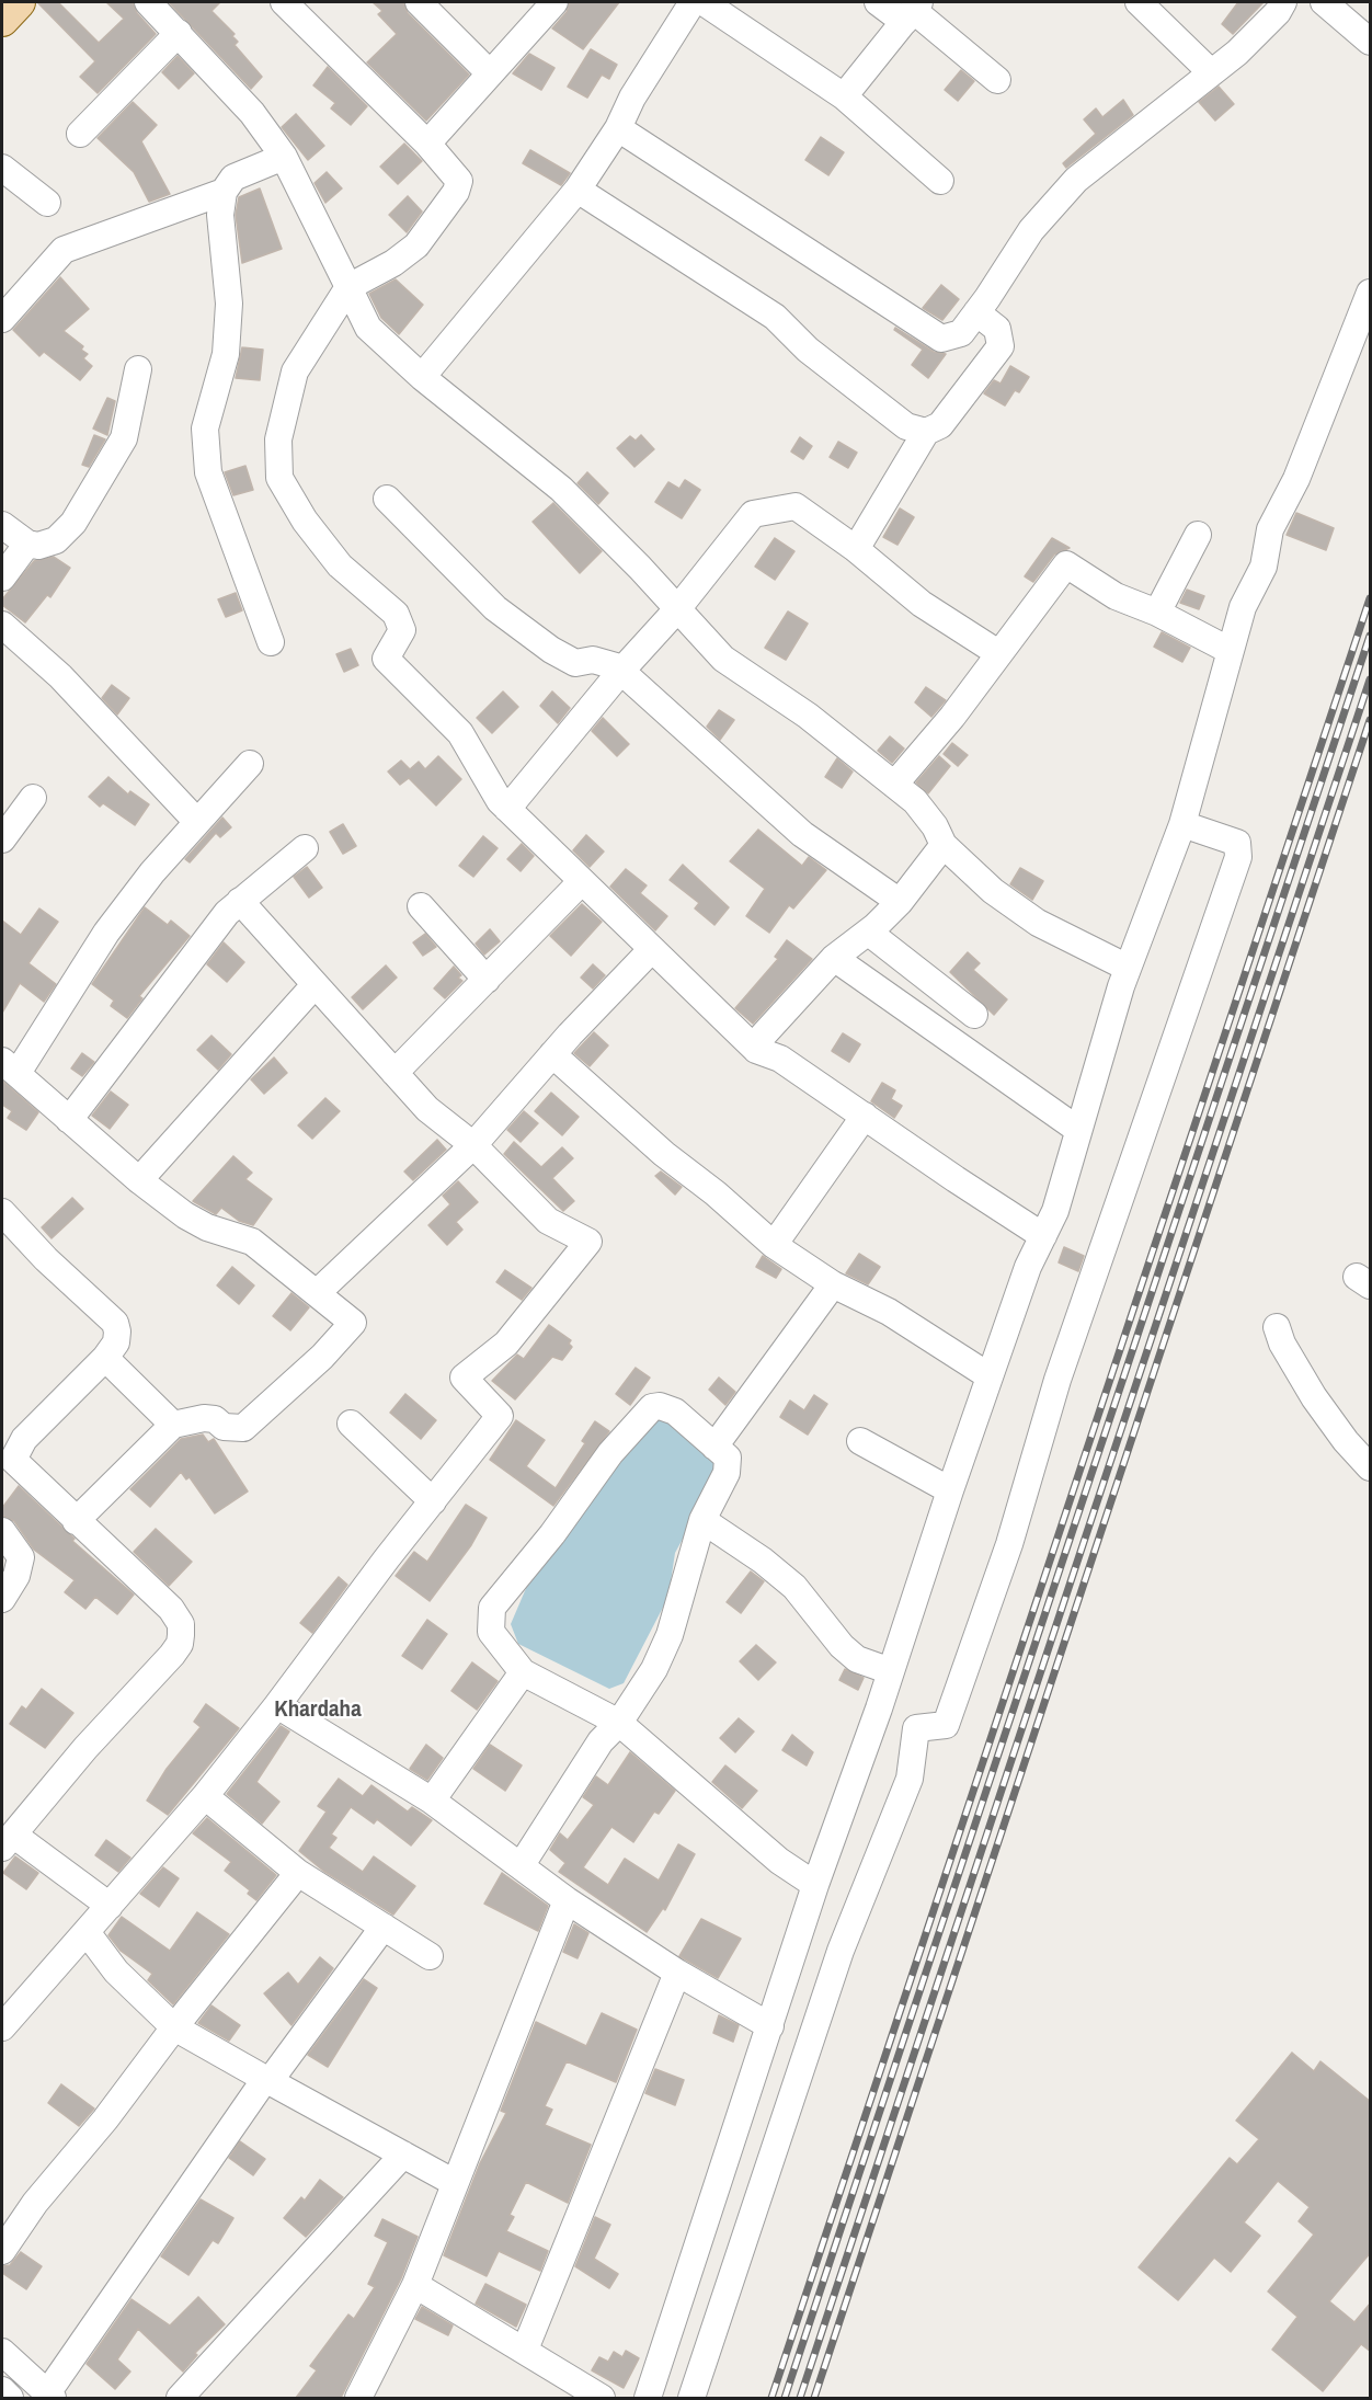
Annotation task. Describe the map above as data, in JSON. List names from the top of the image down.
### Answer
{
  "districts": ["Khardaha"]
}
